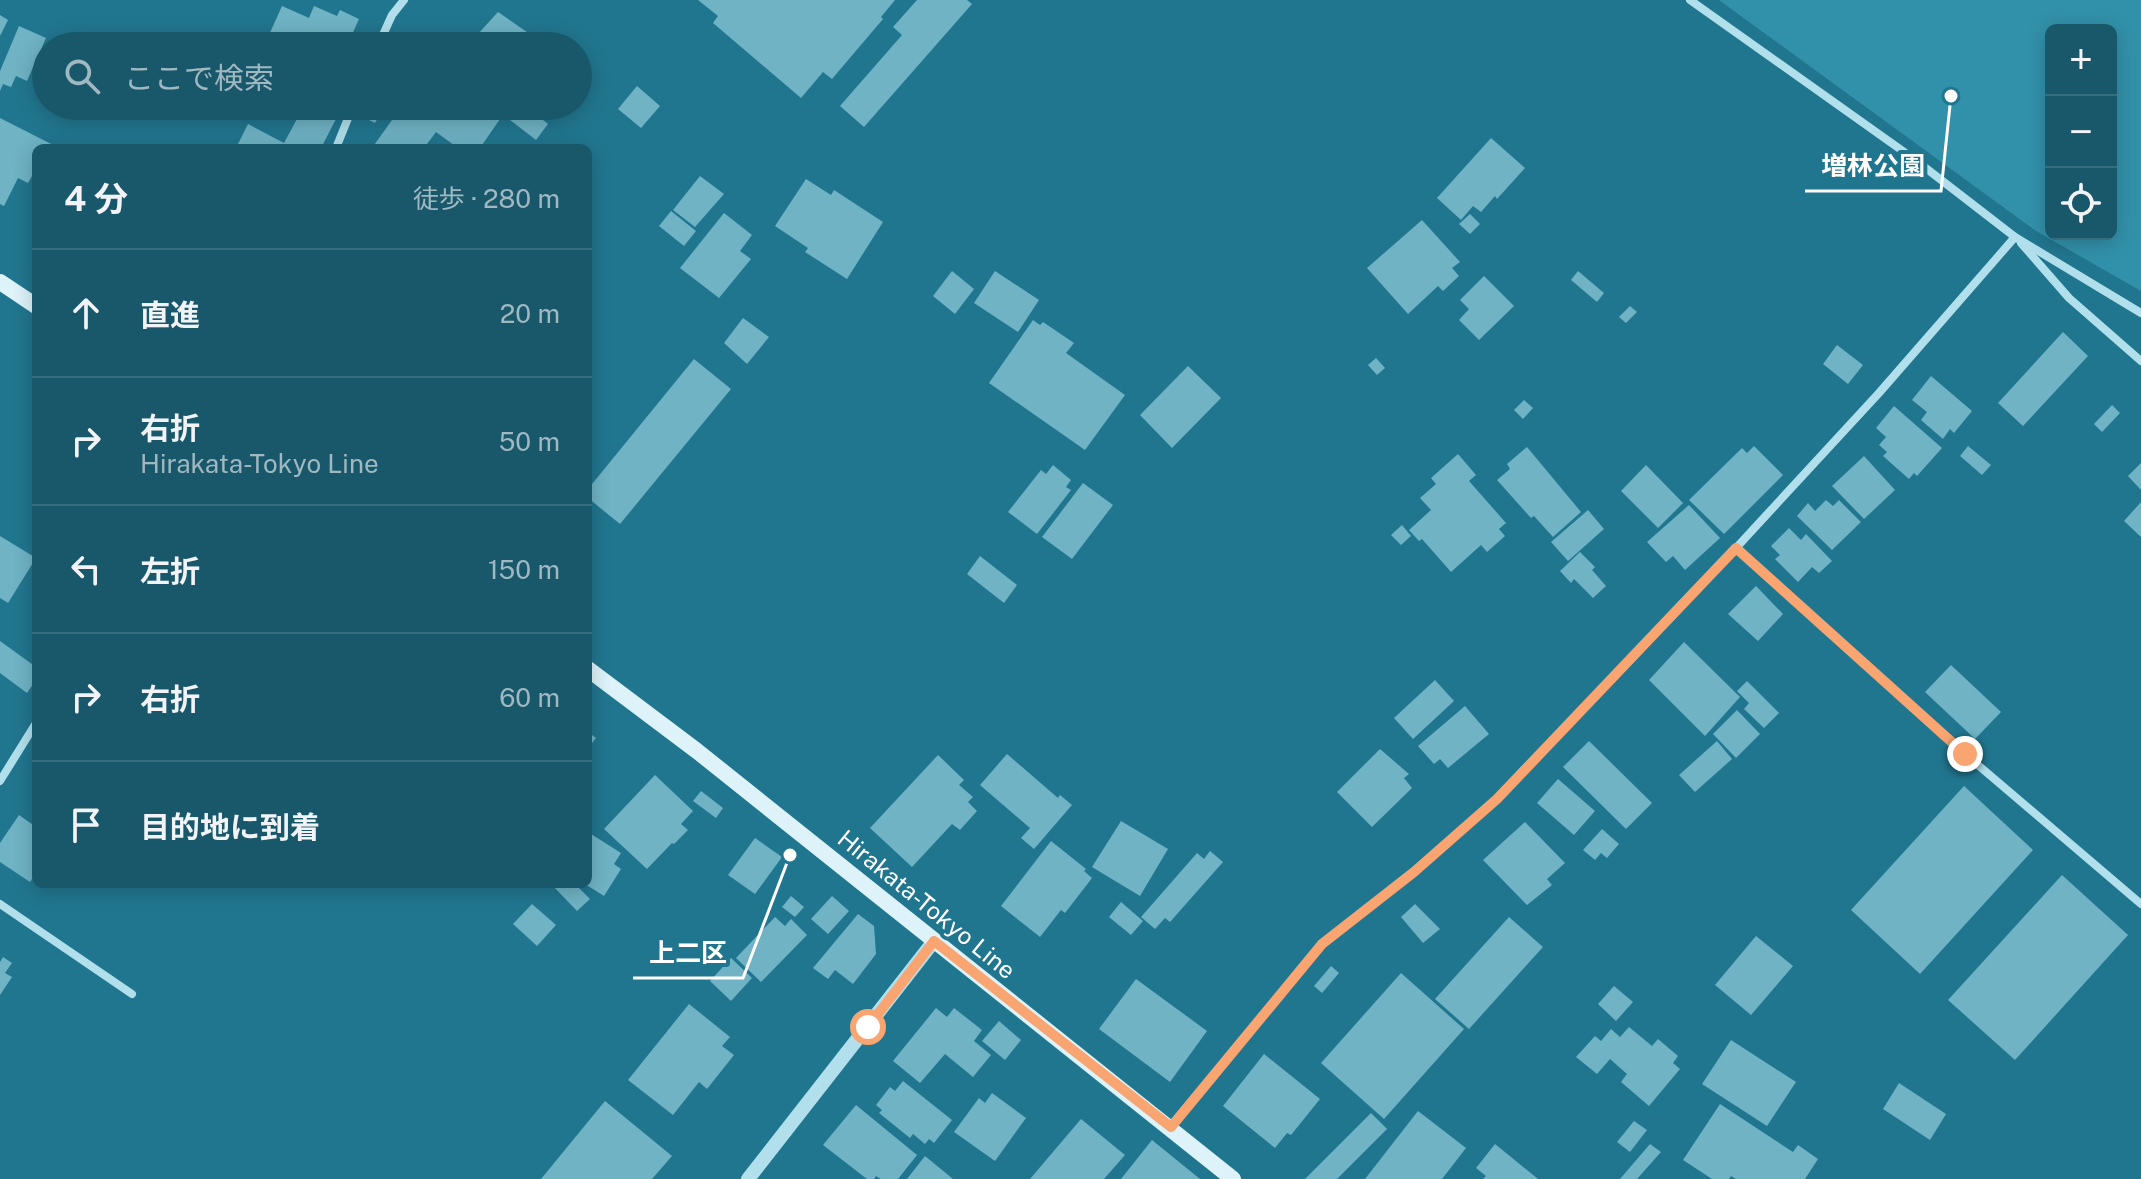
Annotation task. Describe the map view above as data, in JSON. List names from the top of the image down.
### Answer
{
  "streets": {
    "main road": ["Hirakata-Tokyo Line"]
  },
  "places": ["増林公園", "上二区"],
  "page": {
    "map_buttons": ["+", "−"],
    "search": "ここで検索",
    "heading": ["4 分", "徒歩 · 280 m"],
    "list": [
      ["直進", "20 m"],
      ["右折", "Hirakata-Tokyo Line", "50 m"],
      ["左折", "150 m"],
      ["右折", "60 m"],
      "目的地に到着"
    ]
  }
}
